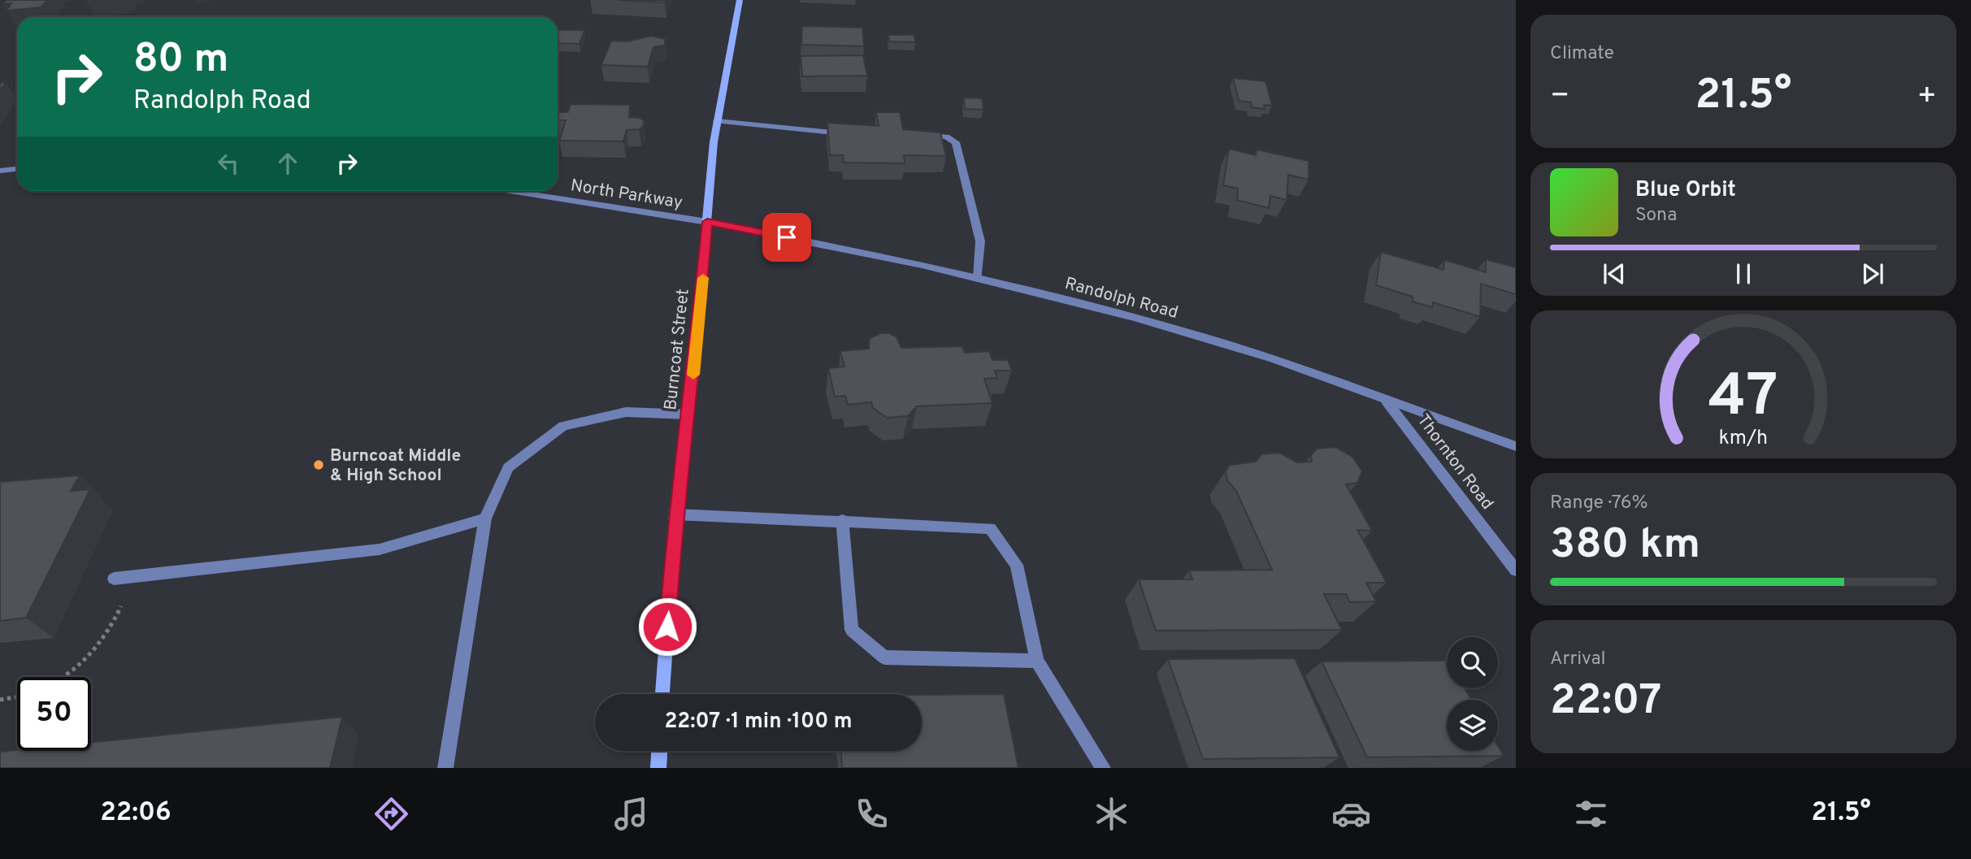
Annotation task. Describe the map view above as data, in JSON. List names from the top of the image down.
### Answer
{
  "streets": {
    "main road": ["Burncoat Street"],
    "street": ["North Parkway", "Randolph Road", "Thornton Road"]
  },
  "crossings": [
    ["North Parkway", "Randolph Road"],
    ["North Parkway", "Burncoat Street"],
    ["Randolph Road", "Burncoat Street"],
    ["Randolph Road", "Thornton Road"]
  ],
  "places": ["Burncoat Middle & High School"],
  "page": {
    "tile": [
      "Climate",
      ["Range · 76%", "380 km"],
      ["Arrival", "22:07"]
    ],
    "turn": ["80 m", "Randolph Road"],
    "heat": ["−", "21.5°", "+"],
    "song": ["Blue Orbit", "Sona"],
    "limit": "50",
    "trip": "22:07 · 1 min · 100 m",
    "tabs": ["22:06", "21.5°"],
    "gauge": ["47", "km/h"]
  }
}
